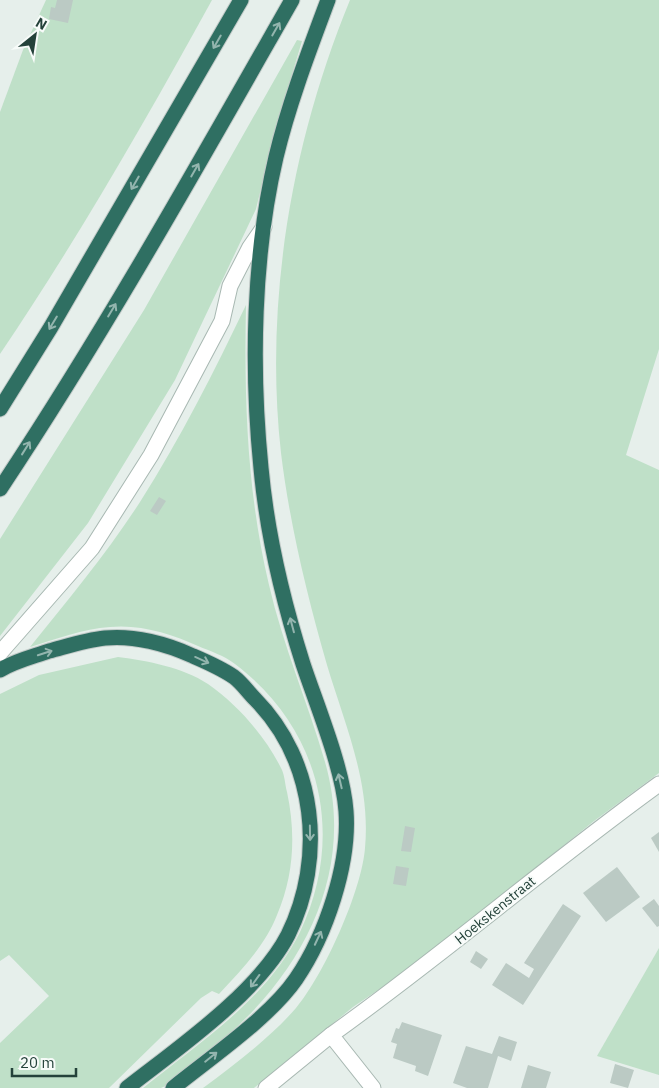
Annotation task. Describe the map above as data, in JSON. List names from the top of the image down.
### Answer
{
  "streets": {
    "street": ["Hoekskenstraat"]
  },
  "scale_bar": "20 m",
  "north": "top right"
}
